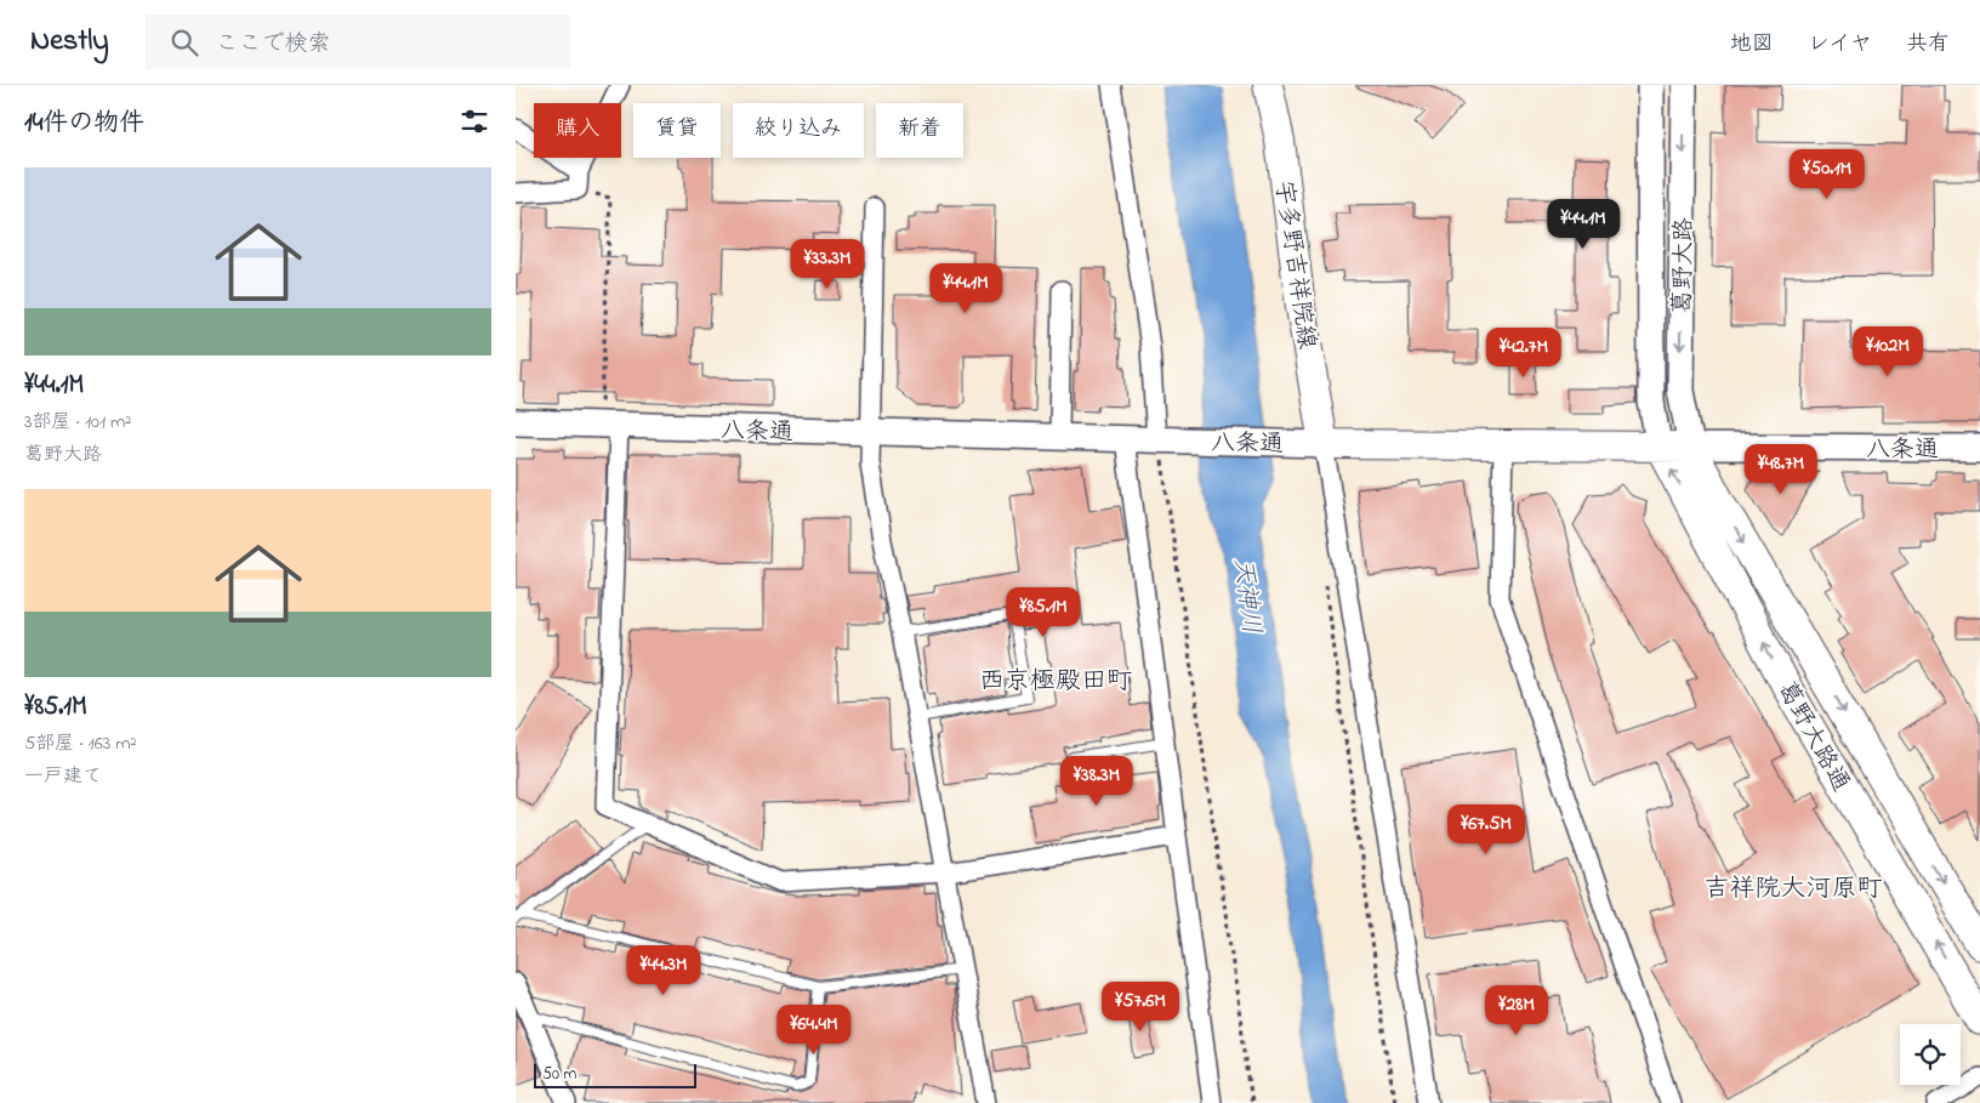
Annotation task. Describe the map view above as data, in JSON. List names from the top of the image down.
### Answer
{
  "streets": {
    "main road": [
      "宇多野吉祥院線",
      "葛野大路",
      "八条通",
      "葛野大路通"
    ]
  },
  "crossings": [
    ["宇多野吉祥院線", "八条通"],
    ["葛野大路", "八条通"],
    ["葛野大路", "葛野大路通"],
    ["八条通", "葛野大路通"]
  ],
  "districts": ["西京極殿田町", "吉祥院大河原町"],
  "water": ["天神川"],
  "scale_bar": "50 m",
  "page": {
    "header": "Nestly",
    "search": "ここで検索",
    "nav": ["地図", "レイヤ", "共有"],
    "heading": "14件の物件",
    "chip": [
      "購入",
      "賃貸",
      "絞り込み",
      "新着"
    ],
    "price": [
      "¥50.1M",
      "¥44.1M",
      "¥33.3M",
      "¥44.1M",
      "¥102M",
      "¥42.7M",
      "¥48.7M",
      "¥85.1M",
      "¥38.3M",
      "¥67.5M",
      "¥44.3M",
      "¥57.6M",
      "¥28M",
      "¥64.4M"
    ],
    "list": [
      {
        "name": "¥44.1M",
        "note": "3部屋 · 101 m² · 葛野大路"
      },
      {
        "name": "¥85.1M",
        "note": "5部屋 · 163 m² · 一戸建て"
      }
    ],
    "scale": "50 m"
  }
}
